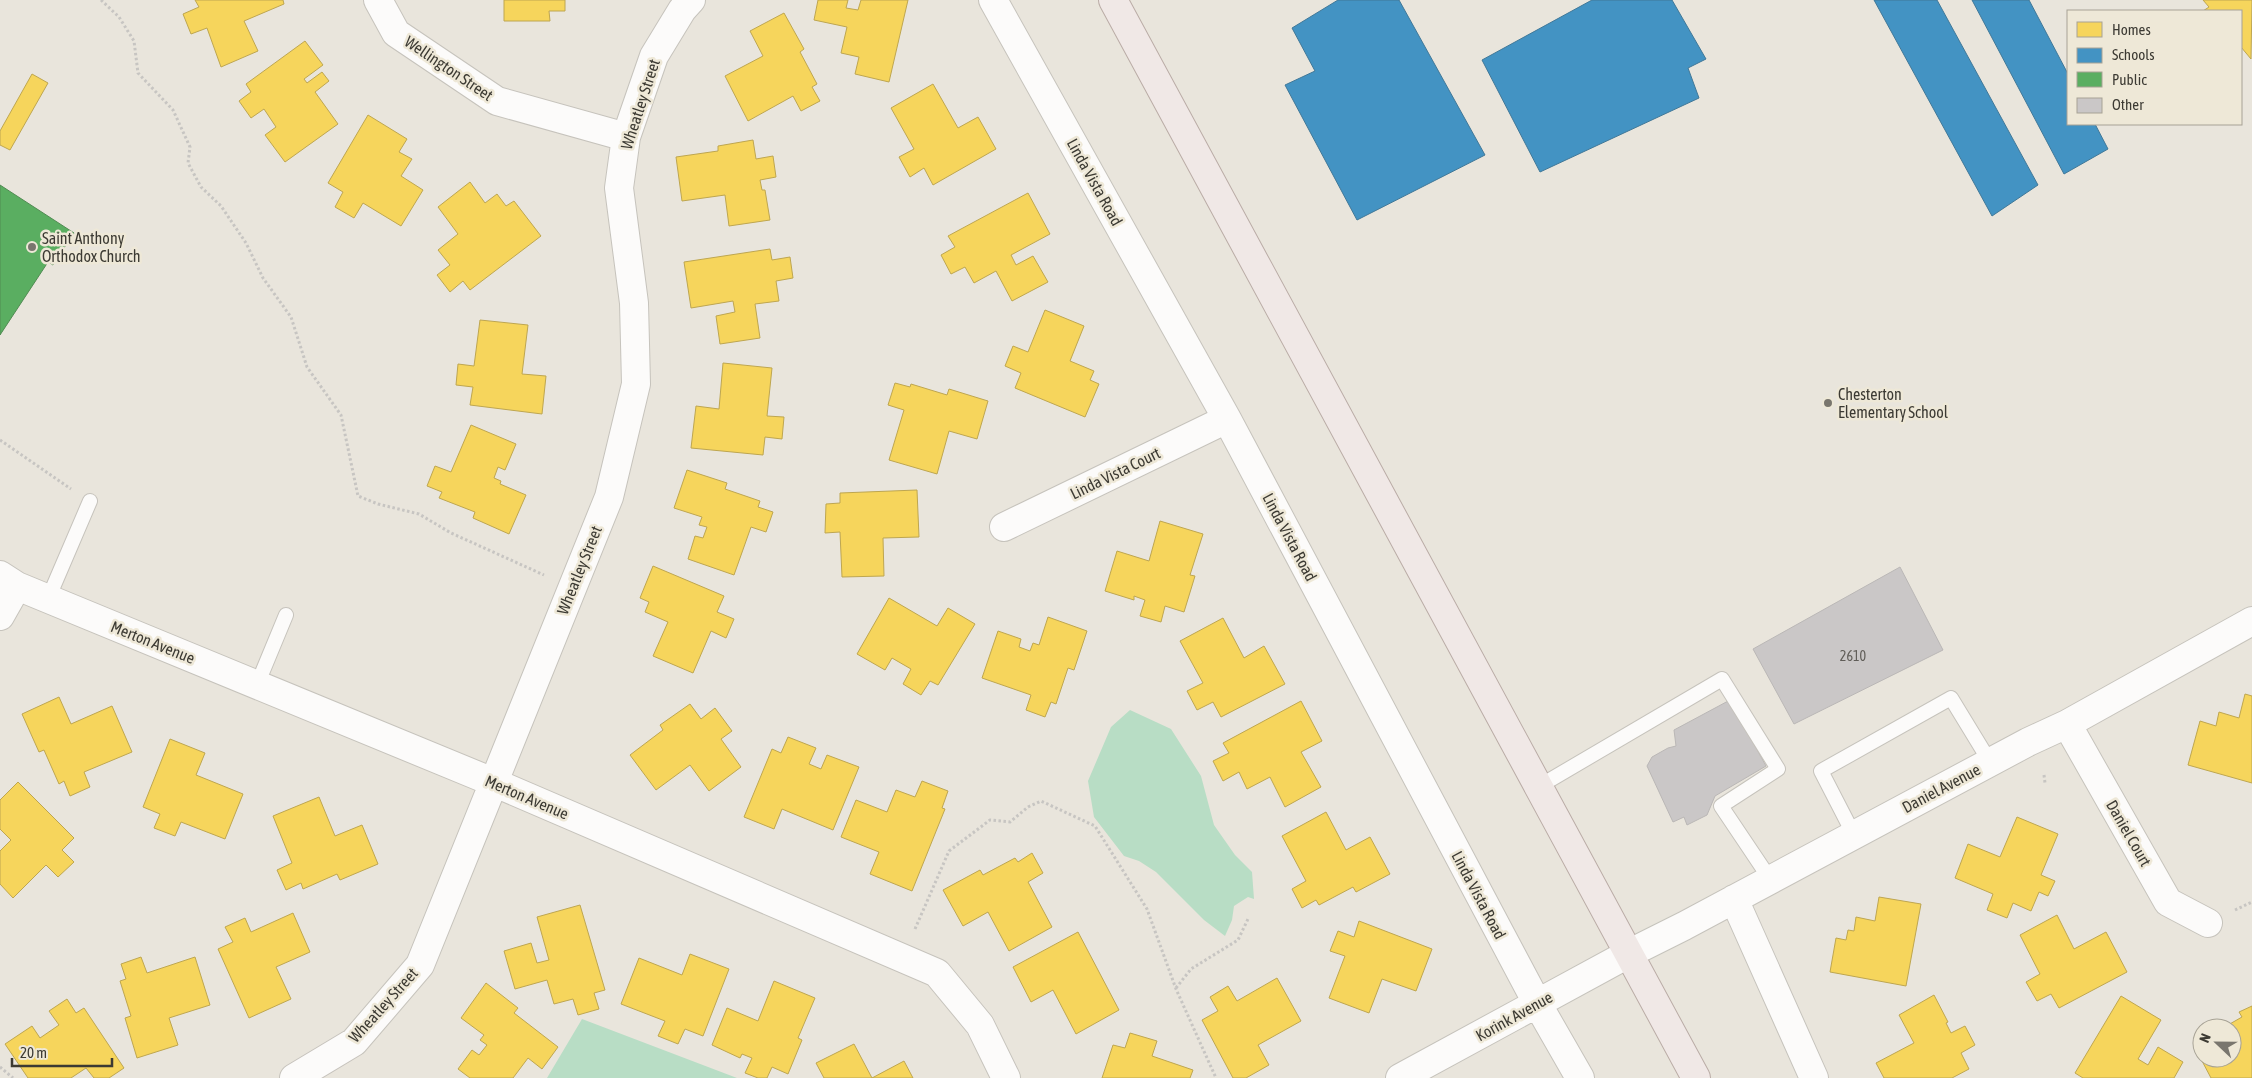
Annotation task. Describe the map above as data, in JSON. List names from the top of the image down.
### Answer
{
  "streets": {
    "street": [
      "Wellington Street",
      "Wheatley Street",
      "Linda Vista Road",
      "Linda Vista Court",
      "Merton Avenue",
      "Daniel Avenue",
      "Daniel Court",
      "Korink Avenue"
    ]
  },
  "crossings": [
    ["Wellington Street", "Wheatley Street"],
    ["Wheatley Street", "Merton Avenue"],
    ["Linda Vista Road", "Linda Vista Court"],
    ["Linda Vista Road", "Korink Avenue"],
    ["Daniel Avenue", "Daniel Court"],
    ["Daniel Avenue", "Korink Avenue"]
  ],
  "places": ["Saint Anthony Orthodox Church", "Chesterton Elementary School"],
  "house_numbers": ["2610"],
  "legend": [
    "Homes",
    "Schools",
    "Public",
    "Other"
  ],
  "scale_bar": "20 m",
  "north": "left"
}
